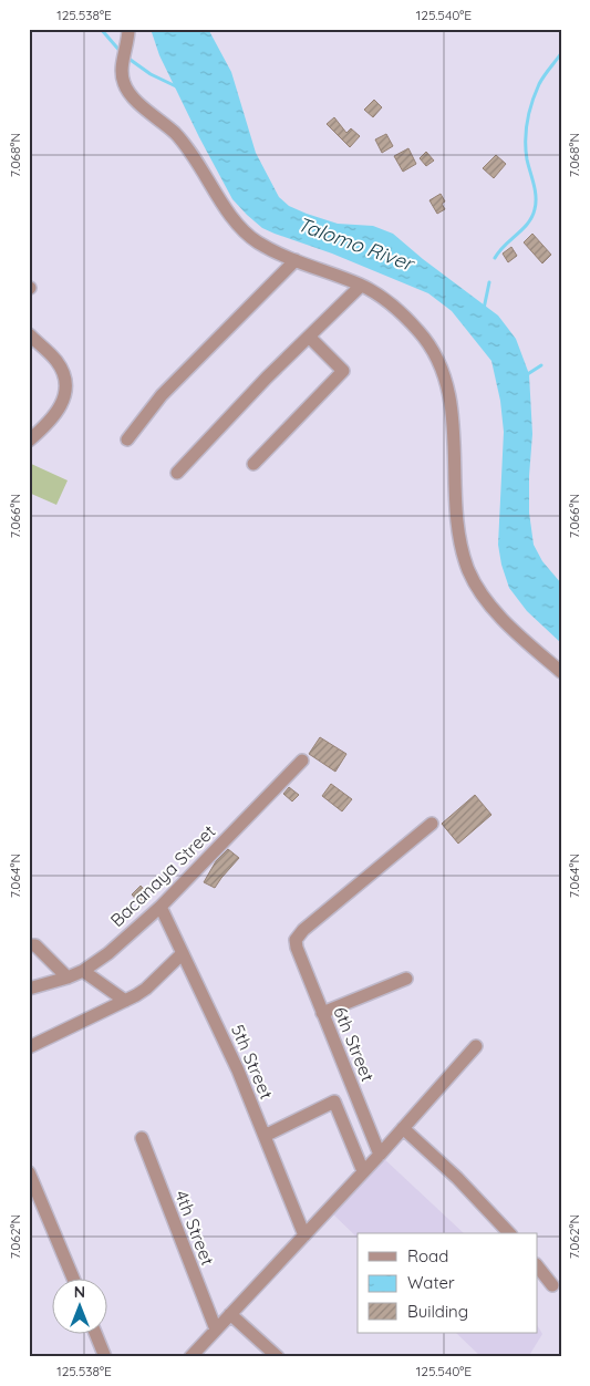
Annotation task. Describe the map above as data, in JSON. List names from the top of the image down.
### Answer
{
  "streets": {
    "street": [
      "Bacanaya Street",
      "6th Street",
      "5th Street",
      "4th Street"
    ]
  },
  "crossings": [
    ["Bacanaya Street", "5th Street"]
  ],
  "water": ["Talomo River"],
  "legend": ["Road", "Water", "Building"],
  "north": "top",
  "coordinates": [
    "125.538°E",
    "125.540°E",
    "7.068°N",
    "7.066°N",
    "7.064°N",
    "7.062°N"
  ]
}
